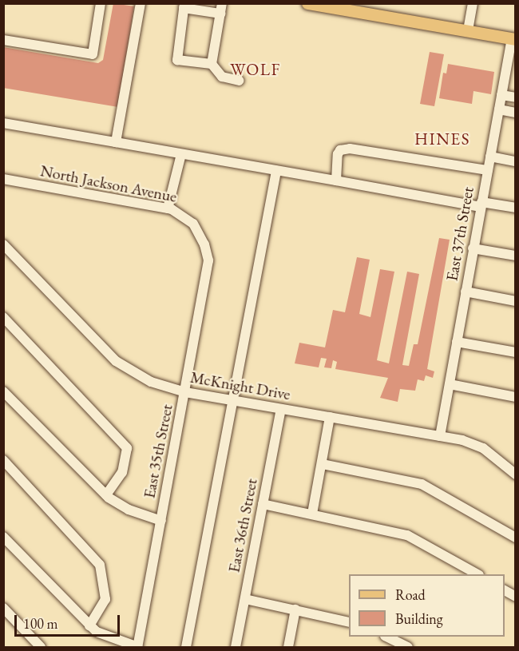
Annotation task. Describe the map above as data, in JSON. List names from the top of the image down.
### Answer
{
  "streets": {
    "street": [
      "North Jackson Avenue",
      "East 37th Street",
      "McKnight Drive",
      "East 35th Street",
      "East 36th Street"
    ]
  },
  "crossings": [
    ["North Jackson Avenue", "East 35th Street"],
    ["East 37th Street", "McKnight Drive"],
    ["McKnight Drive", "East 35th Street"],
    ["McKnight Drive", "East 36th Street"]
  ],
  "districts": ["WOLF", "HINES"],
  "legend": ["Road", "Building"],
  "scale_bar": "100 m"
}
